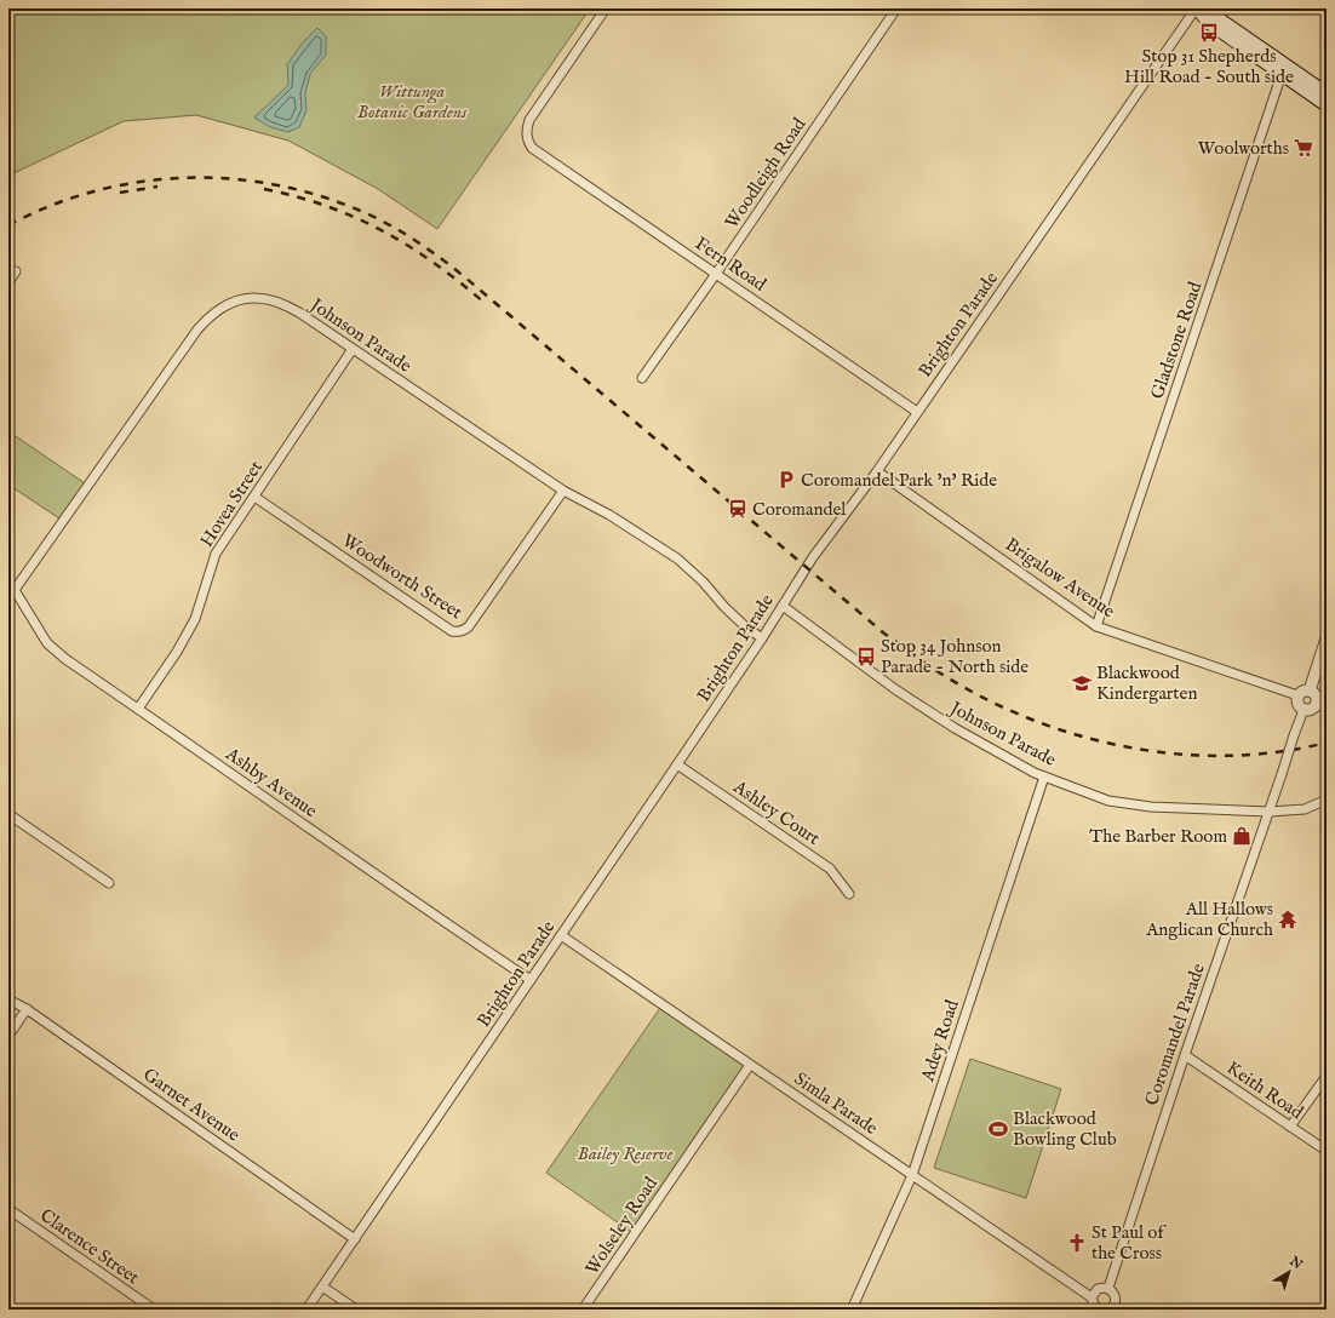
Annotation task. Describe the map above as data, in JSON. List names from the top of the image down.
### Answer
{
  "streets": {
    "street": [
      "Woodleigh Road",
      "Fern Road",
      "Brighton Parade",
      "Johnson Parade",
      "Gladstone Road",
      "Hovea Street",
      "Woodworth Street",
      "Brigalow Avenue",
      "Ashby Avenue",
      "Ashley Court",
      "Coromandel Parade",
      "Adey Road",
      "Keith Road",
      "Simla Parade",
      "Garnet Avenue",
      "Wolseley Road",
      "Clarence Street"
    ]
  },
  "crossings": [
    ["Woodleigh Road", "Fern Road"],
    ["Fern Road", "Brighton Parade"],
    ["Brighton Parade", "Johnson Parade"],
    ["Brighton Parade", "Brigalow Avenue"],
    ["Brighton Parade", "Ashby Avenue"],
    ["Brighton Parade", "Ashley Court"],
    ["Brighton Parade", "Simla Parade"],
    ["Brighton Parade", "Garnet Avenue"],
    ["Johnson Parade", "Hovea Street"],
    ["Johnson Parade", "Woodworth Street"],
    ["Johnson Parade", "Ashby Avenue"],
    ["Johnson Parade", "Coromandel Parade"],
    ["Johnson Parade", "Adey Road"],
    ["Gladstone Road", "Brigalow Avenue"],
    ["Hovea Street", "Woodworth Street"],
    ["Hovea Street", "Ashby Avenue"],
    ["Brigalow Avenue", "Coromandel Parade"],
    ["Coromandel Parade", "Keith Road"],
    ["Adey Road", "Simla Parade"],
    ["Simla Parade", "Wolseley Road"]
  ],
  "parks": ["Wittunga Botanic Gardens", "Bailey Reserve"],
  "places": {
    "bus stop": ["Stop 31 Shepherds Hill Road - South side", "Stop 34 Johnson Parade - North side"],
    "supermarket": ["Woolworths"],
    "parking": ["Coromandel Park 'n' Ride"],
    "station": ["Coromandel"],
    "school or university": ["Blackwood Kindergarten"],
    "shop": ["The Barber Room"],
    "temple": ["All Hallows Anglican Church"],
    "sports": ["Blackwood Bowling Club"],
    "church": ["St Paul of the Cross"]
  },
  "north": "top right"
}
